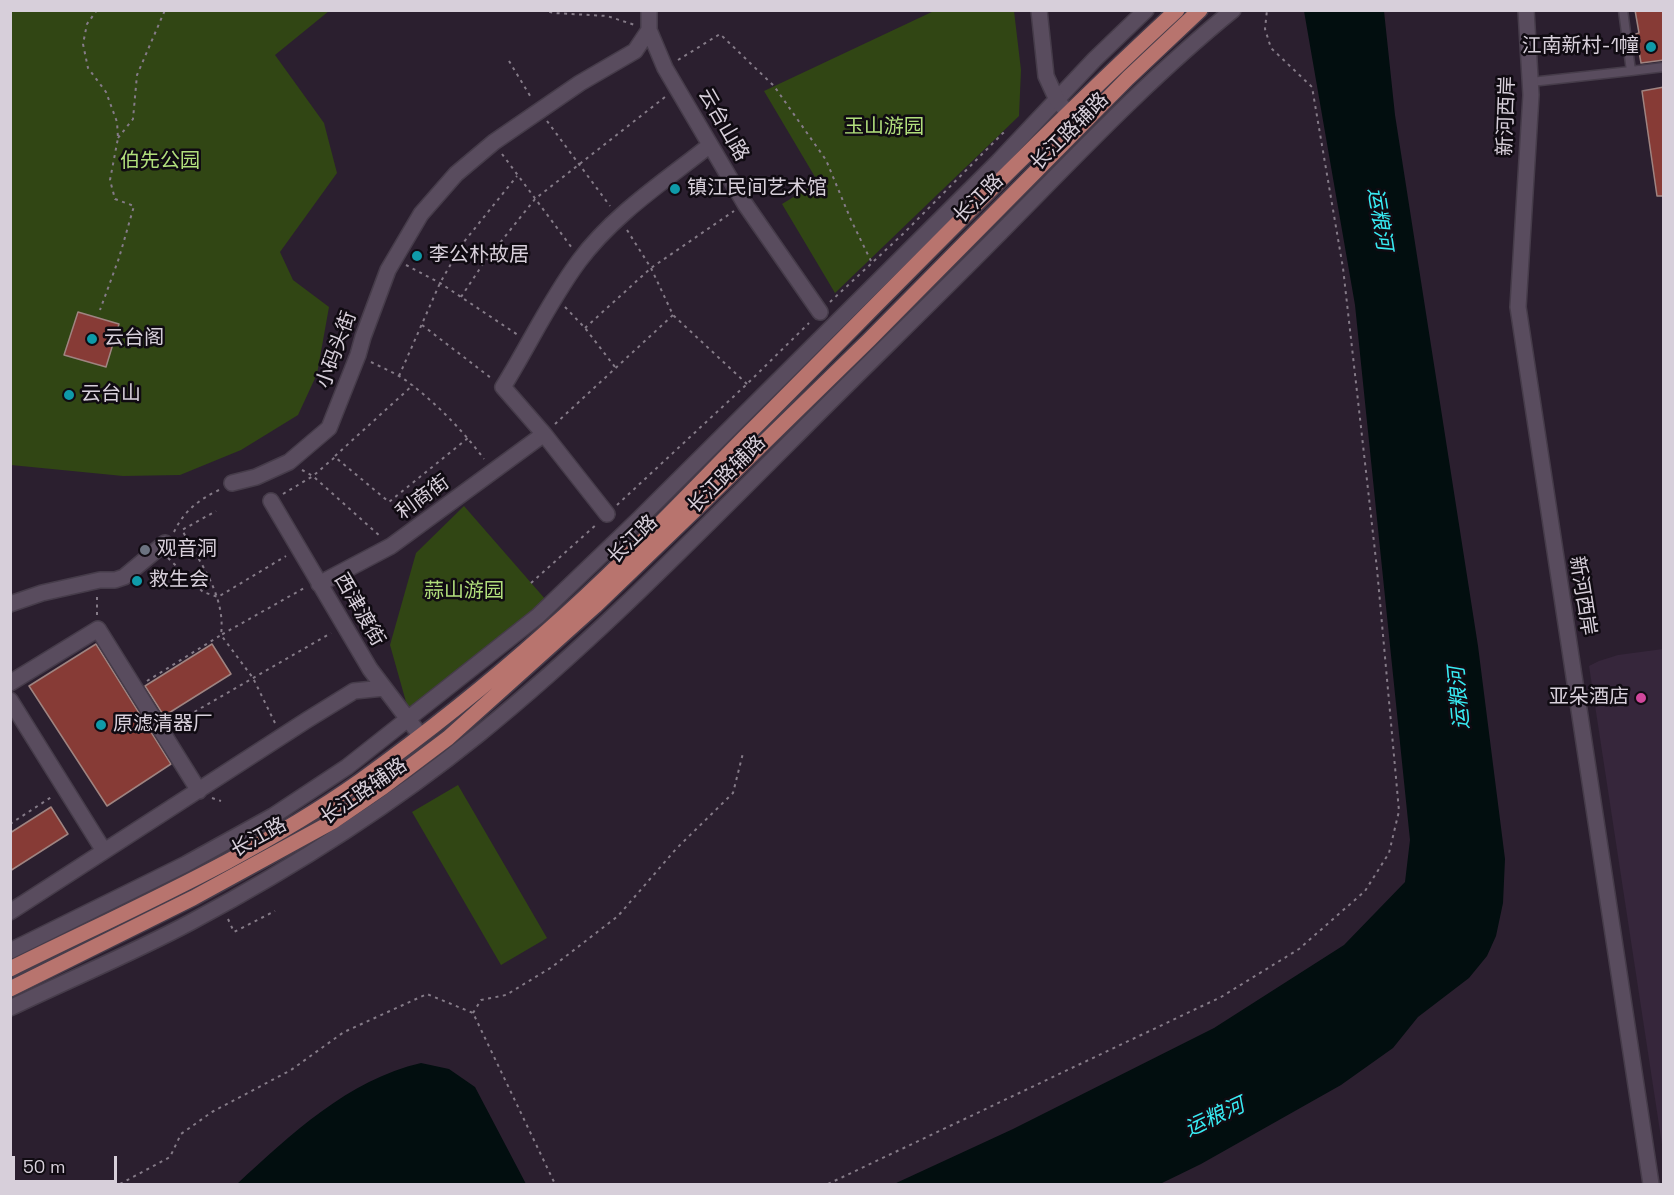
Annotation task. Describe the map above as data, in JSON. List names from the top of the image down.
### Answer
{
  "streets": {
    "main road": ["长江路"],
    "street": [
      "新河西岸",
      "云台山路",
      "长江路辅路",
      "小码头街",
      "利商街",
      "西津渡街"
    ]
  },
  "crossings": [
    ["云台山路", "小码头街"],
    ["长江路辅路", "西津渡街"],
    ["长江路", "西津渡街"],
    ["利商街", "西津渡街"]
  ],
  "water": ["运粮河"],
  "parks": ["玉山游园", "伯先公园", "蒜山游园"],
  "places": [
    "江南新村-1幢",
    "镇江民间艺术馆",
    "李公朴故居",
    "云台阁",
    "云台山",
    "观音洞",
    "救生会",
    "亚朵酒店",
    "原滤清器厂"
  ],
  "scale_bar": "50 m"
}
